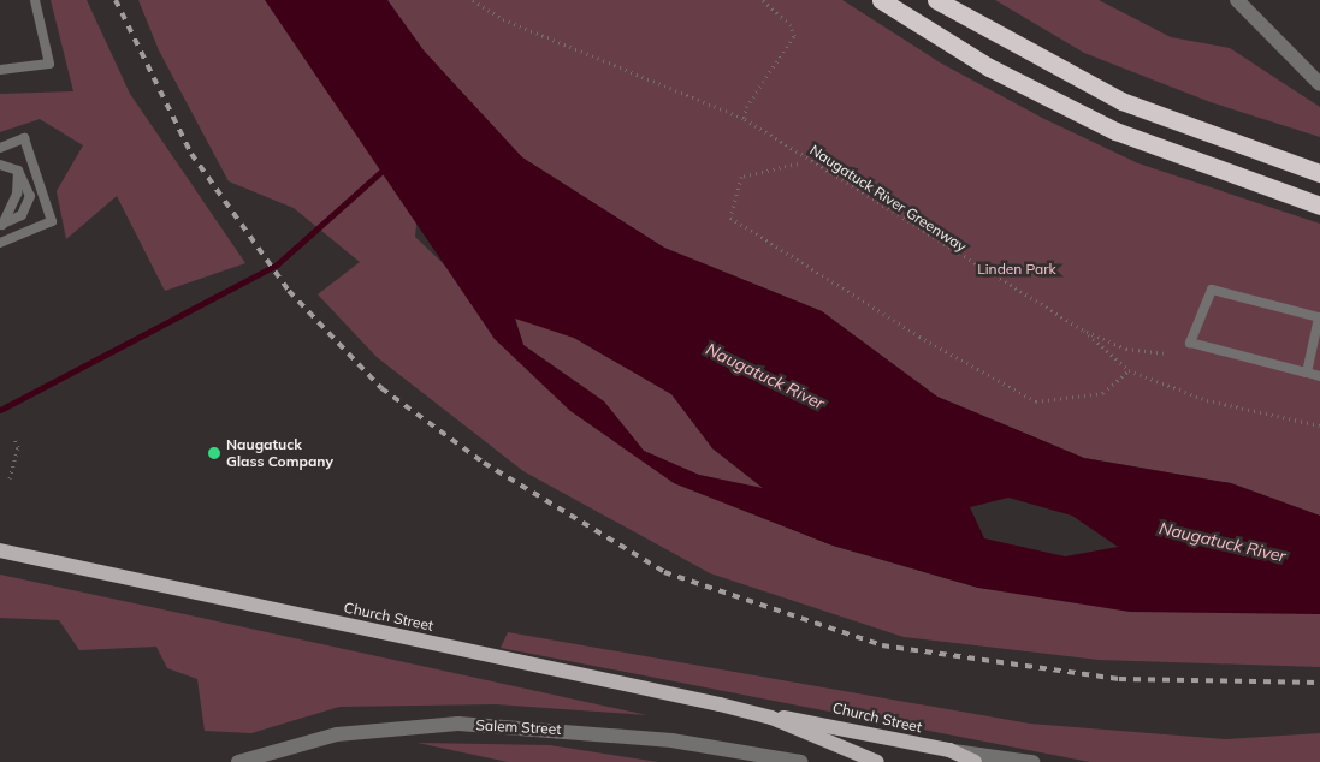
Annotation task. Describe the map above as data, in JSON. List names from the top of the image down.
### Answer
{
  "streets": {
    "main road": ["Church Street"],
    "street": ["Salem Street"],
    "path": ["Naugatuck River Greenway"]
  },
  "water": ["Naugatuck River"],
  "parks": ["Linden Park"],
  "places": ["Naugatuck Glass Company"]
}
